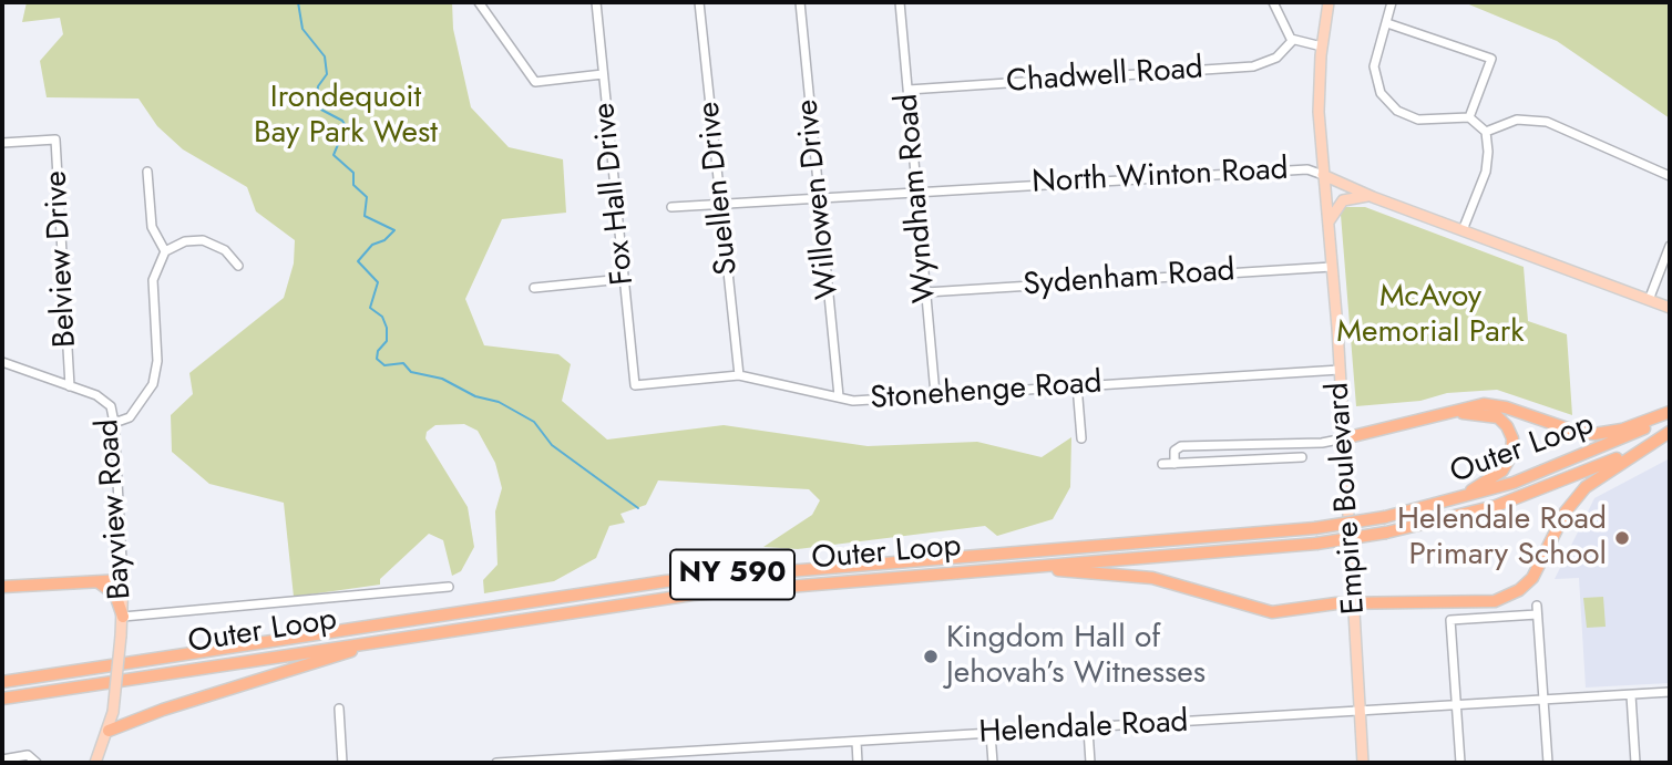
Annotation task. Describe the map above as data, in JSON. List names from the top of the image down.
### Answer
{
  "streets": {
    "highway": ["Outer Loop", "NY 590"],
    "main road": ["North Winton Road", "Empire Boulevard", "Bayview Road"],
    "street": [
      "Chadwell Road",
      "Suellen Drive",
      "Fox Hall Drive",
      "Wyndham Road",
      "Willowen Drive",
      "Belview Drive",
      "Sydenham Road",
      "Stonehenge Road",
      "Helendale Road"
    ]
  },
  "crossings": [
    ["Chadwell Road", "Wyndham Road"],
    ["North Winton Road", "Suellen Drive"],
    ["North Winton Road", "Wyndham Road"],
    ["North Winton Road", "Willowen Drive"],
    ["North Winton Road", "Empire Boulevard"],
    ["Suellen Drive", "Stonehenge Road"],
    ["Fox Hall Drive", "Stonehenge Road"],
    ["Wyndham Road", "Sydenham Road"],
    ["Wyndham Road", "Stonehenge Road"],
    ["Willowen Drive", "Stonehenge Road"],
    ["Belview Drive", "Bayview Road"],
    ["Sydenham Road", "Empire Boulevard"],
    ["Stonehenge Road", "Empire Boulevard"],
    ["Empire Boulevard", "Helendale Road"]
  ],
  "parks": ["Irondequoit Bay Park West", "McAvoy Memorial Park"],
  "places": ["Helendale Road Primary School", "Kingdom Hall of Jehovah’s Witnesses"]
}
